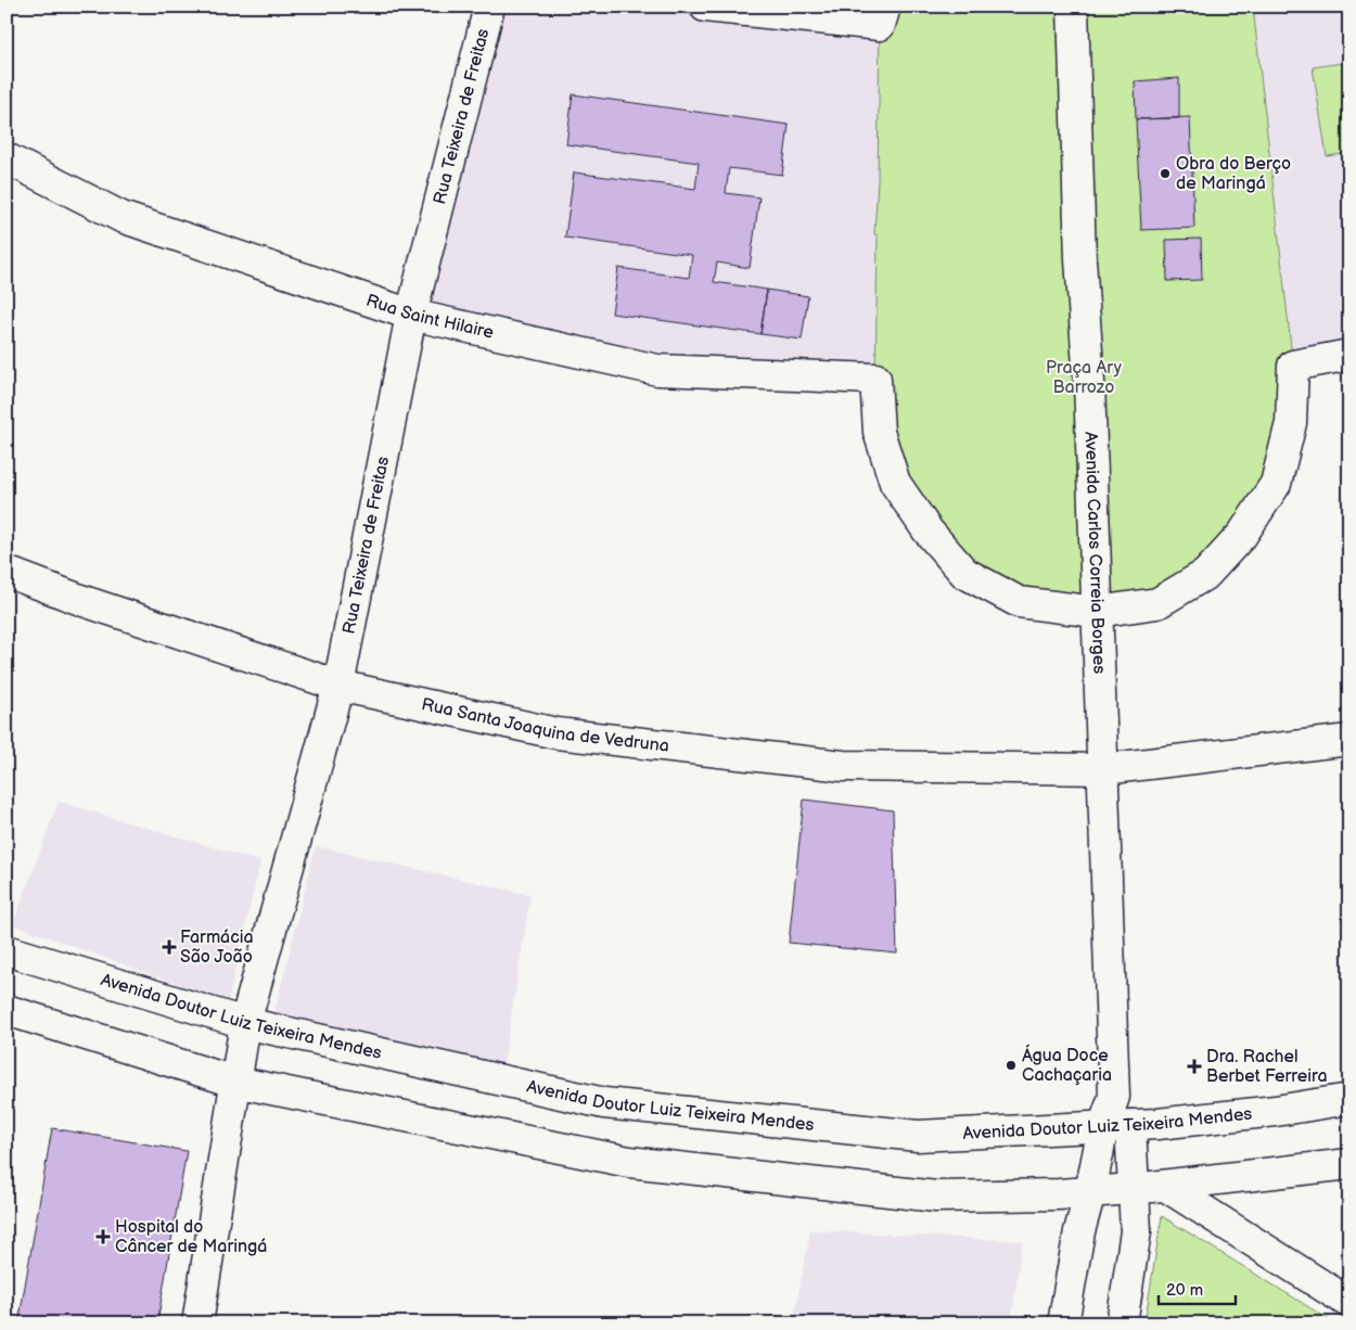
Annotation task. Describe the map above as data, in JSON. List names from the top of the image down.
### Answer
{
  "streets": {
    "street": [
      "Rua Teixeira de Freitas",
      "Rua Saint Hilaire",
      "Avenida Carlos Correia Borges",
      "Rua Santa Joaquina de Vedruna",
      "Avenida Doutor Luiz Teixeira Mendes"
    ]
  },
  "crossings": [
    ["Rua Teixeira de Freitas", "Rua Saint Hilaire"],
    ["Rua Teixeira de Freitas", "Rua Santa Joaquina de Vedruna"],
    ["Rua Teixeira de Freitas", "Avenida Doutor Luiz Teixeira Mendes"],
    ["Rua Saint Hilaire", "Avenida Carlos Correia Borges"],
    ["Avenida Carlos Correia Borges", "Rua Santa Joaquina de Vedruna"],
    ["Avenida Carlos Correia Borges", "Avenida Doutor Luiz Teixeira Mendes"]
  ],
  "parks": ["Praça Ary Barrozo"],
  "places": {
    "other": ["Obra do Berço de Maringá", "Água Doce Cachaçaria"],
    "health": ["Farmácia São João", "Dra. Rachel Berbet Ferreira", "Hospital do Câncer de Maringá"]
  },
  "scale_bar": "20 m"
}
